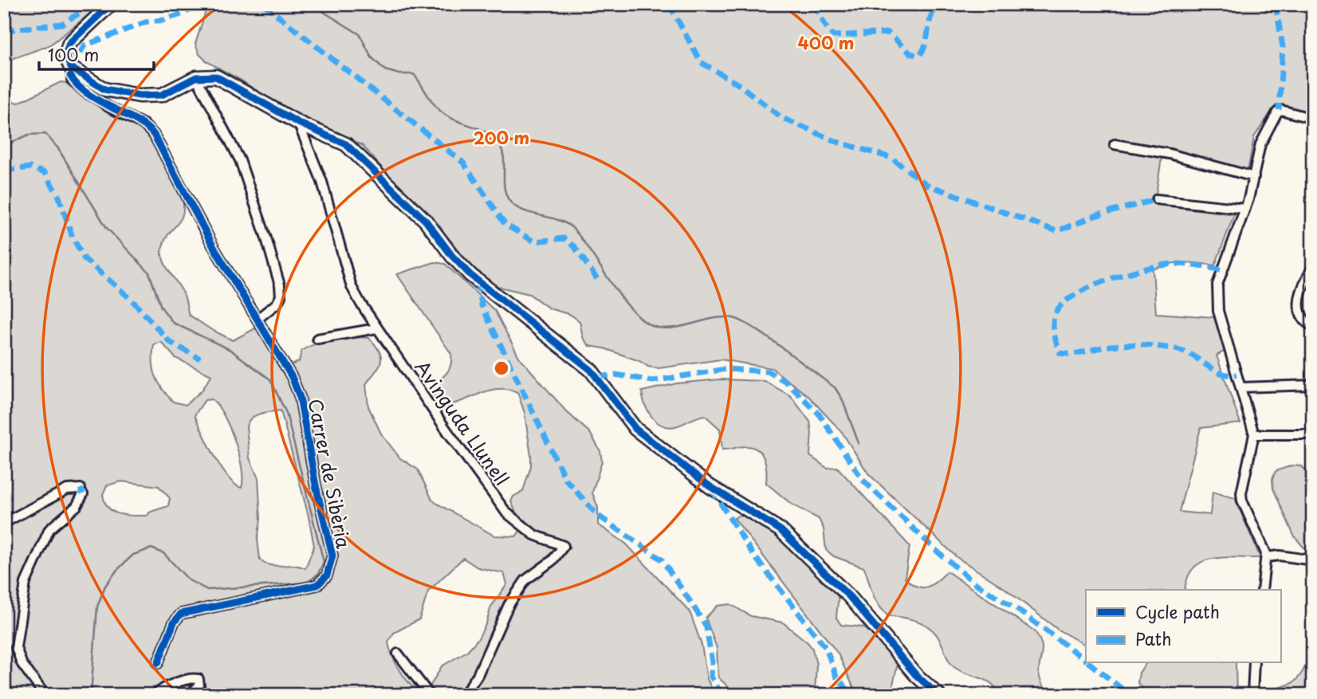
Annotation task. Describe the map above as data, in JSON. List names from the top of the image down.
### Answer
{
  "streets": {
    "street": ["Avinguda Llunell", "Carrer de Sibèria"]
  },
  "legend": ["Cycle path", "Path"],
  "scale_bar": "100 m",
  "rings": ["400 m", "200 m"]
}
